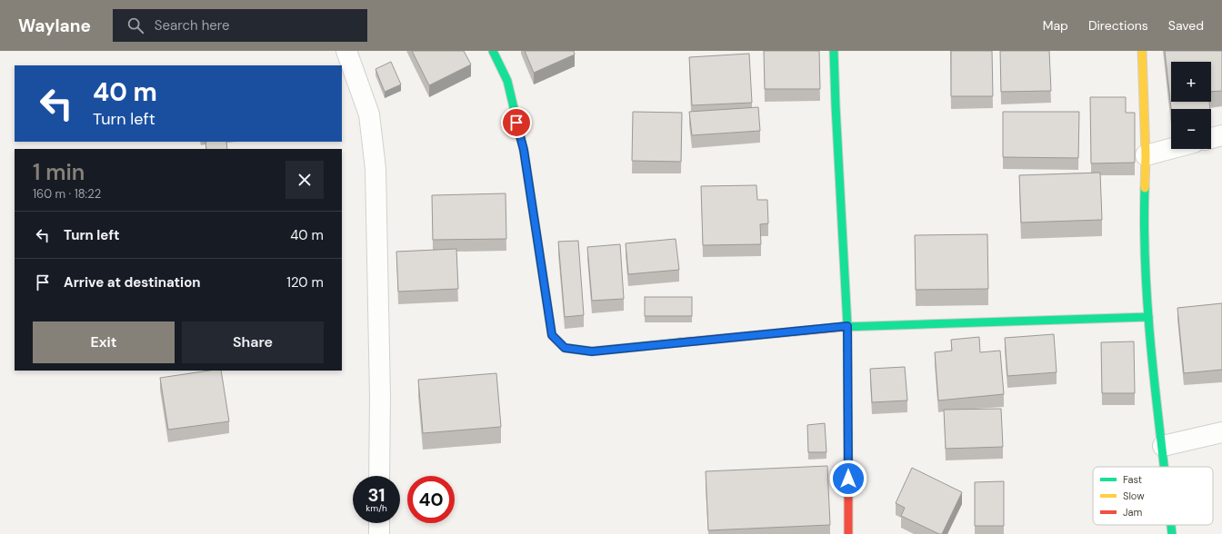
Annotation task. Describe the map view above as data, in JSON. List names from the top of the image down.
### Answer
{
  "legend": ["Fast", "Slow", "Jam"],
  "page": {
    "header": "Waylane",
    "search": "Search here",
    "nav": ["Map", "Directions", "Saved"],
    "map_buttons": ["+", "−"],
    "turn": ["40 m", "Turn left"],
    "heading": ["1 min", "160 m · 18:22"],
    "list": [
      {
        "name": "Turn left",
        "value": "40 m"
      },
      {
        "name": "Arrive at destination",
        "value": "120 m"
      }
    ],
    "buttons": ["Exit", "Share"],
    "speed": "31 km/h",
    "limit": "40"
  }
}
